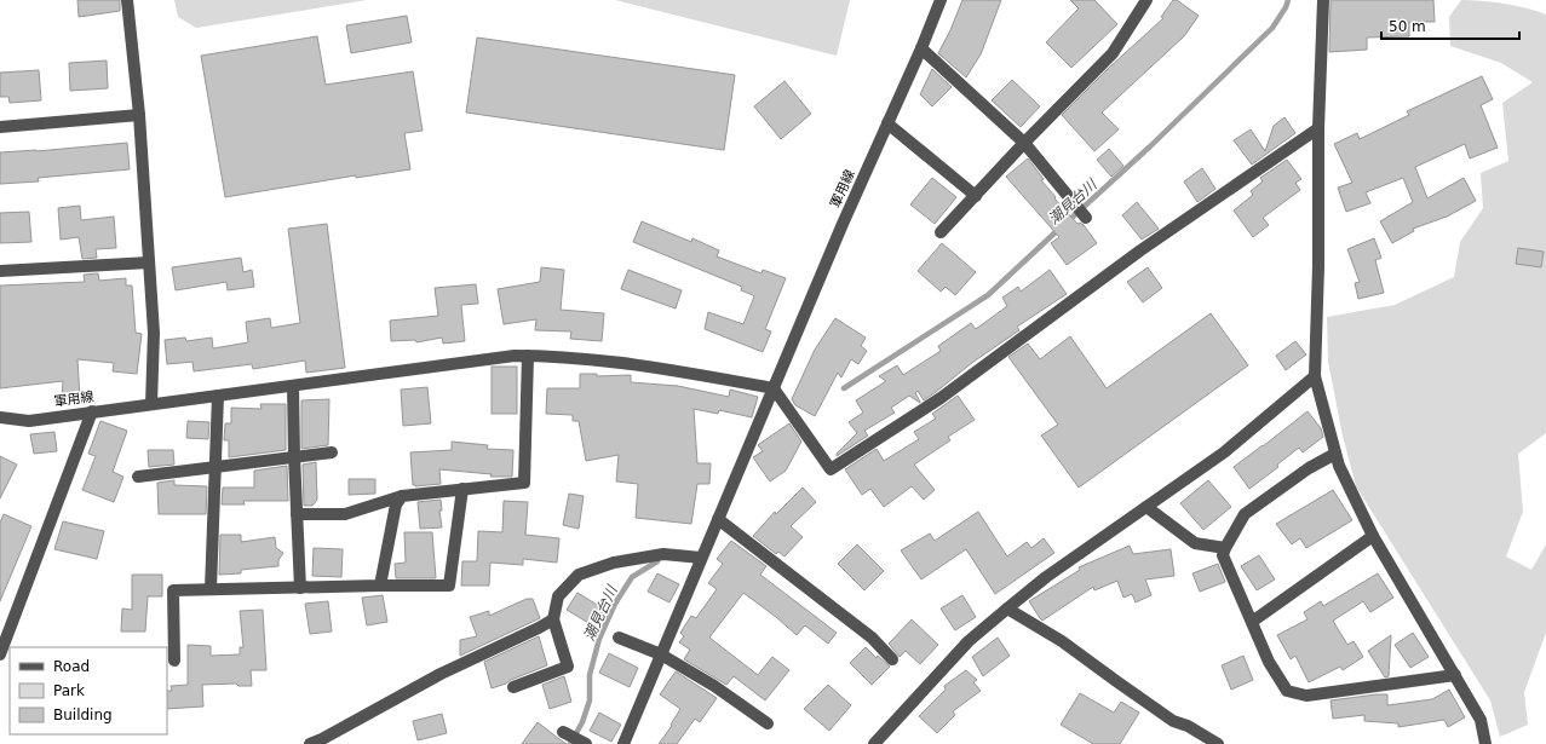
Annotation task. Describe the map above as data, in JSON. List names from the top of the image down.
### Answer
{
  "streets": {
    "street": ["軍用線"]
  },
  "water": ["潮見台川"],
  "legend": ["Road", "Park", "Building"],
  "scale_bar": "50 m"
}
